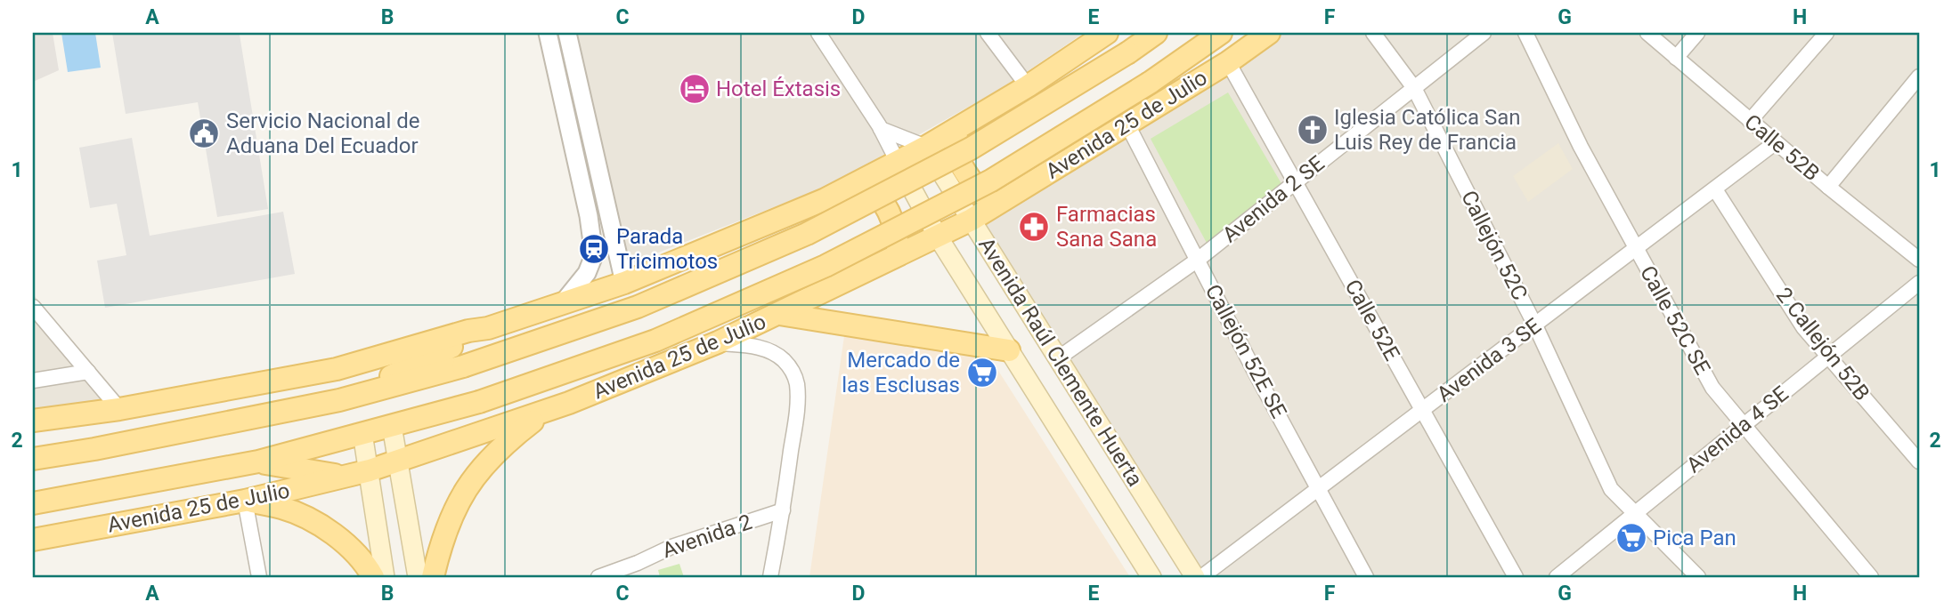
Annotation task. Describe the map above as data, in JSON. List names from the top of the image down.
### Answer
{
  "streets": {
    "main road": ["Avenida 25 de Julio", "Avenida Raúl Clemente Huerta"],
    "street": [
      "Calle 52B",
      "Avenida 2 SE",
      "Callejón 52C",
      "Calle 52E",
      "Calle 52C SE",
      "2 Callejón 52B",
      "Callejón 52E SE",
      "Avenida 3 SE",
      "Avenida 4 SE",
      "Avenida 2"
    ]
  },
  "crossings": [
    ["Avenida 25 de Julio", "Calle 52E"],
    ["Avenida 25 de Julio", "Callejón 52E SE"],
    ["Avenida 25 de Julio", "Avenida Raúl Clemente Huerta"],
    ["Calle 52B", "Avenida 3 SE"],
    ["Avenida 2 SE", "Callejón 52C"],
    ["Avenida 2 SE", "Calle 52E"],
    ["Avenida 2 SE", "Callejón 52E SE"],
    ["Avenida 2 SE", "Avenida Raúl Clemente Huerta"],
    ["Callejón 52C", "Avenida 3 SE"],
    ["Callejón 52C", "Avenida 4 SE"],
    ["Calle 52E", "Avenida 3 SE"],
    ["Calle 52C SE", "Avenida 3 SE"],
    ["Calle 52C SE", "Avenida 4 SE"],
    ["2 Callejón 52B", "Avenida 3 SE"],
    ["2 Callejón 52B", "Avenida 4 SE"],
    ["Callejón 52E SE", "Avenida 3 SE"]
  ],
  "places": {
    "hotel": ["Hotel Éxtasis"],
    "church": ["Iglesia Católica San Luis Rey de Francia"],
    "public building": ["Servicio Nacional de Aduana Del Ecuador"],
    "pharmacy": ["Farmacias Sana Sana"],
    "station": ["Parada Tricimotos"],
    "supermarket": ["Mercado de las Esclusas", "Pica Pan"]
  },
  "grid": {
    "columns": [
      "A",
      "B",
      "C",
      "D",
      "E",
      "F",
      "G",
      "H"
    ],
    "rows": ["1", "2"]
  }
}
